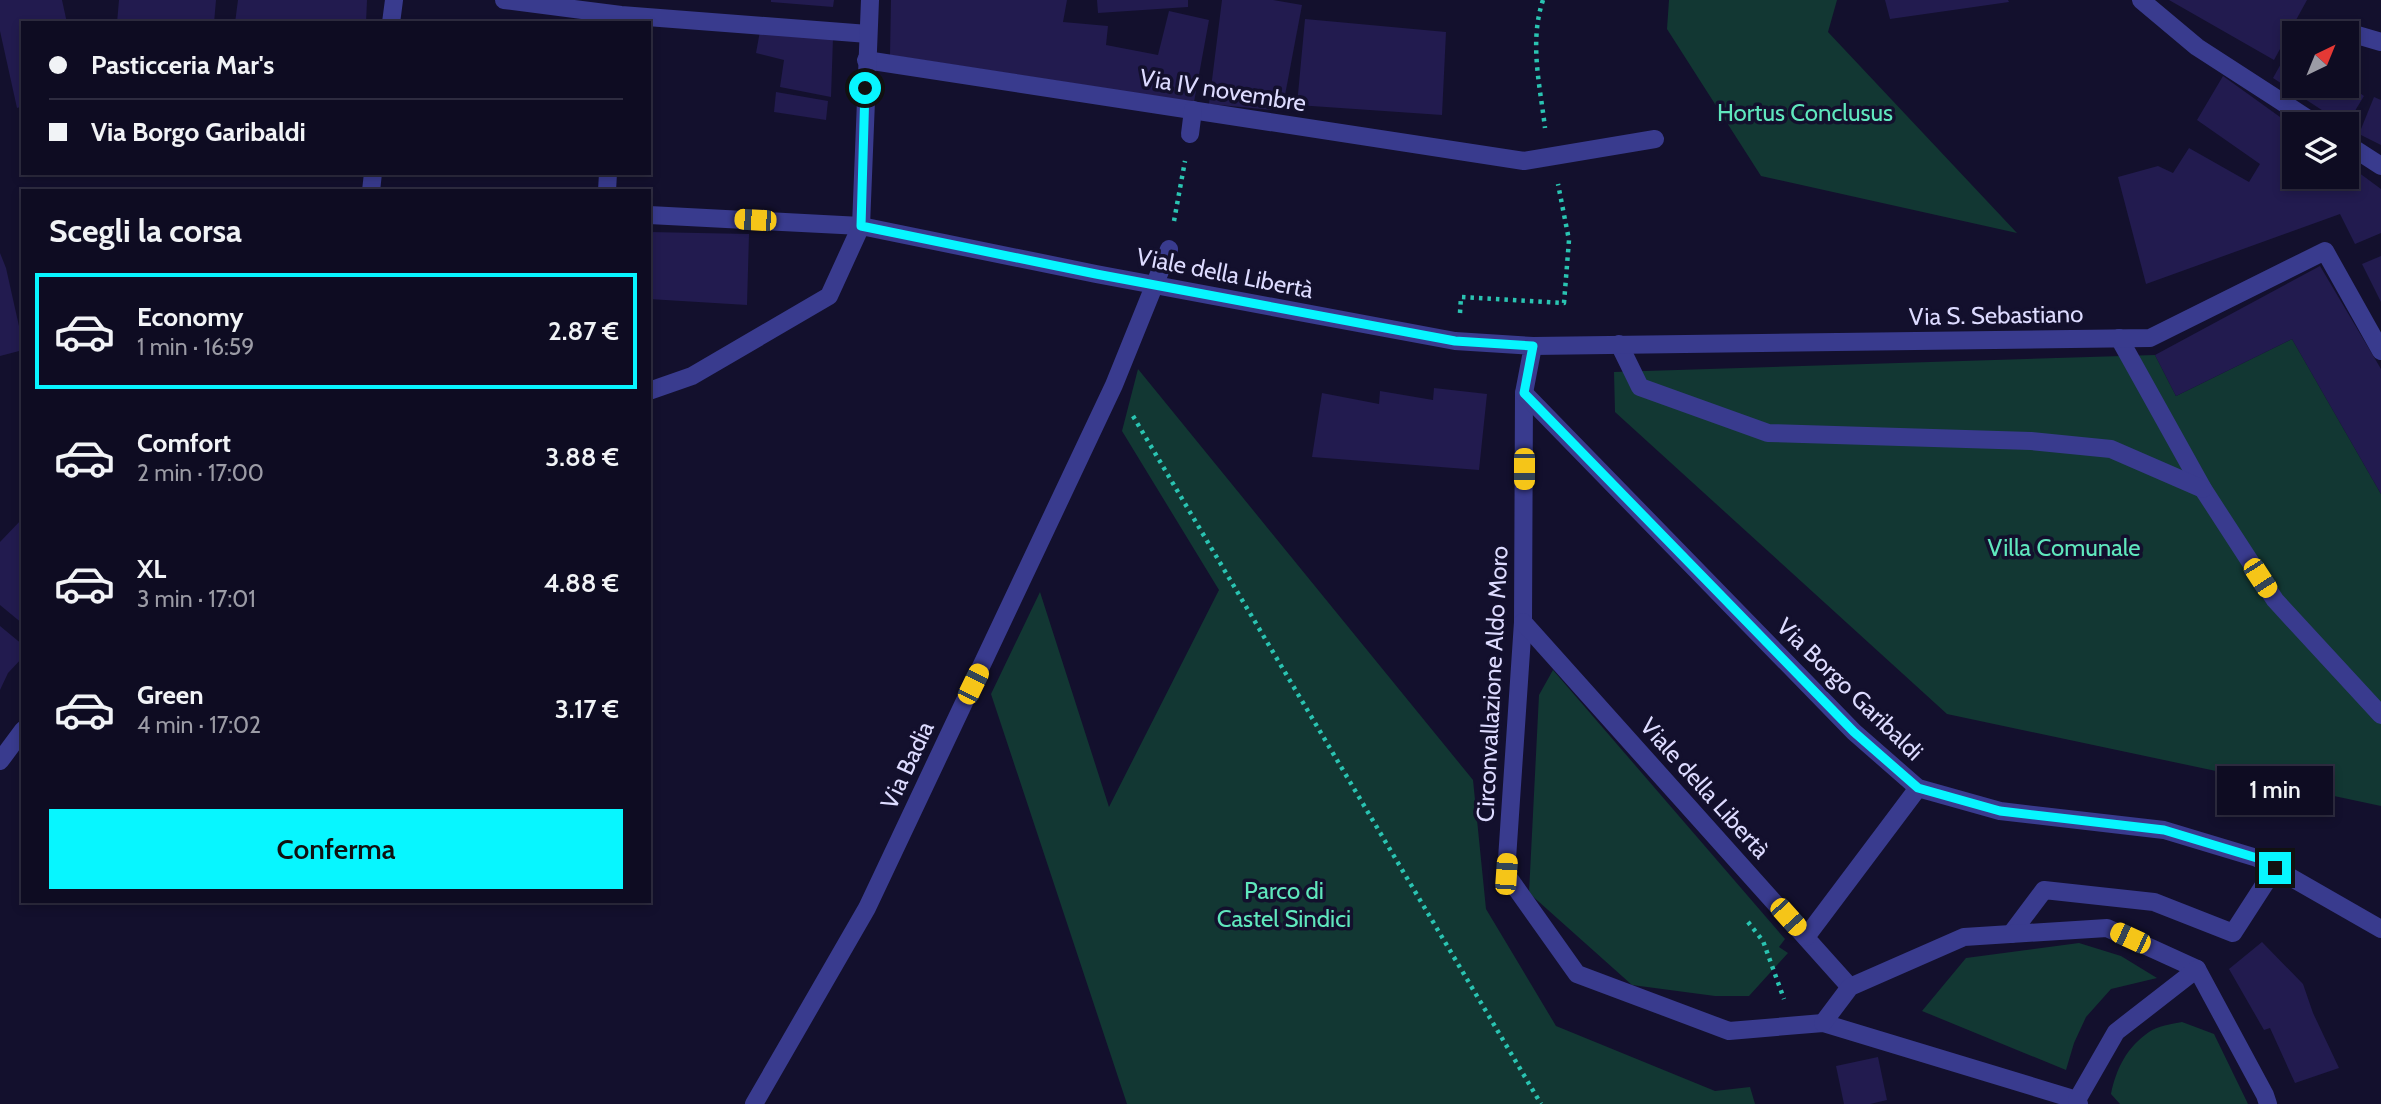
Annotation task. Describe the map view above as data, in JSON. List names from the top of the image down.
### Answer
{
  "streets": {
    "street": [
      "Via IV novembre",
      "Viale della Libertà",
      "Via S. Sebastiano",
      "Circonvallazione Aldo Moro",
      "Via Borgo Garibaldi",
      "Via Badia"
    ]
  },
  "crossings": [
    ["Viale della Libertà", "Via S. Sebastiano"],
    ["Viale della Libertà", "Circonvallazione Aldo Moro"],
    ["Viale della Libertà", "Via Badia"],
    ["Circonvallazione Aldo Moro", "Via Borgo Garibaldi"]
  ],
  "parks": ["Hortus Conclusus", "Villa Comunale", "Parco di Castel Sindici"],
  "north": "top right",
  "page": {
    "banner": ["Pasticceria Mar's", "Via Borgo Garibaldi"],
    "heading": "Scegli la corsa",
    "list": [
      {
        "name": "Economy",
        "note": "1 min · 16:59",
        "value": "2.87 €"
      },
      {
        "name": "Comfort",
        "note": "2 min · 17:00",
        "value": "3.88 €"
      },
      {
        "name": "XL",
        "note": "3 min · 17:01",
        "value": "4.88 €"
      },
      {
        "name": "Green",
        "note": "4 min · 17:02",
        "value": "3.17 €"
      }
    ],
    "bubble": "1 min",
    "buttons": "Conferma"
  }
}
